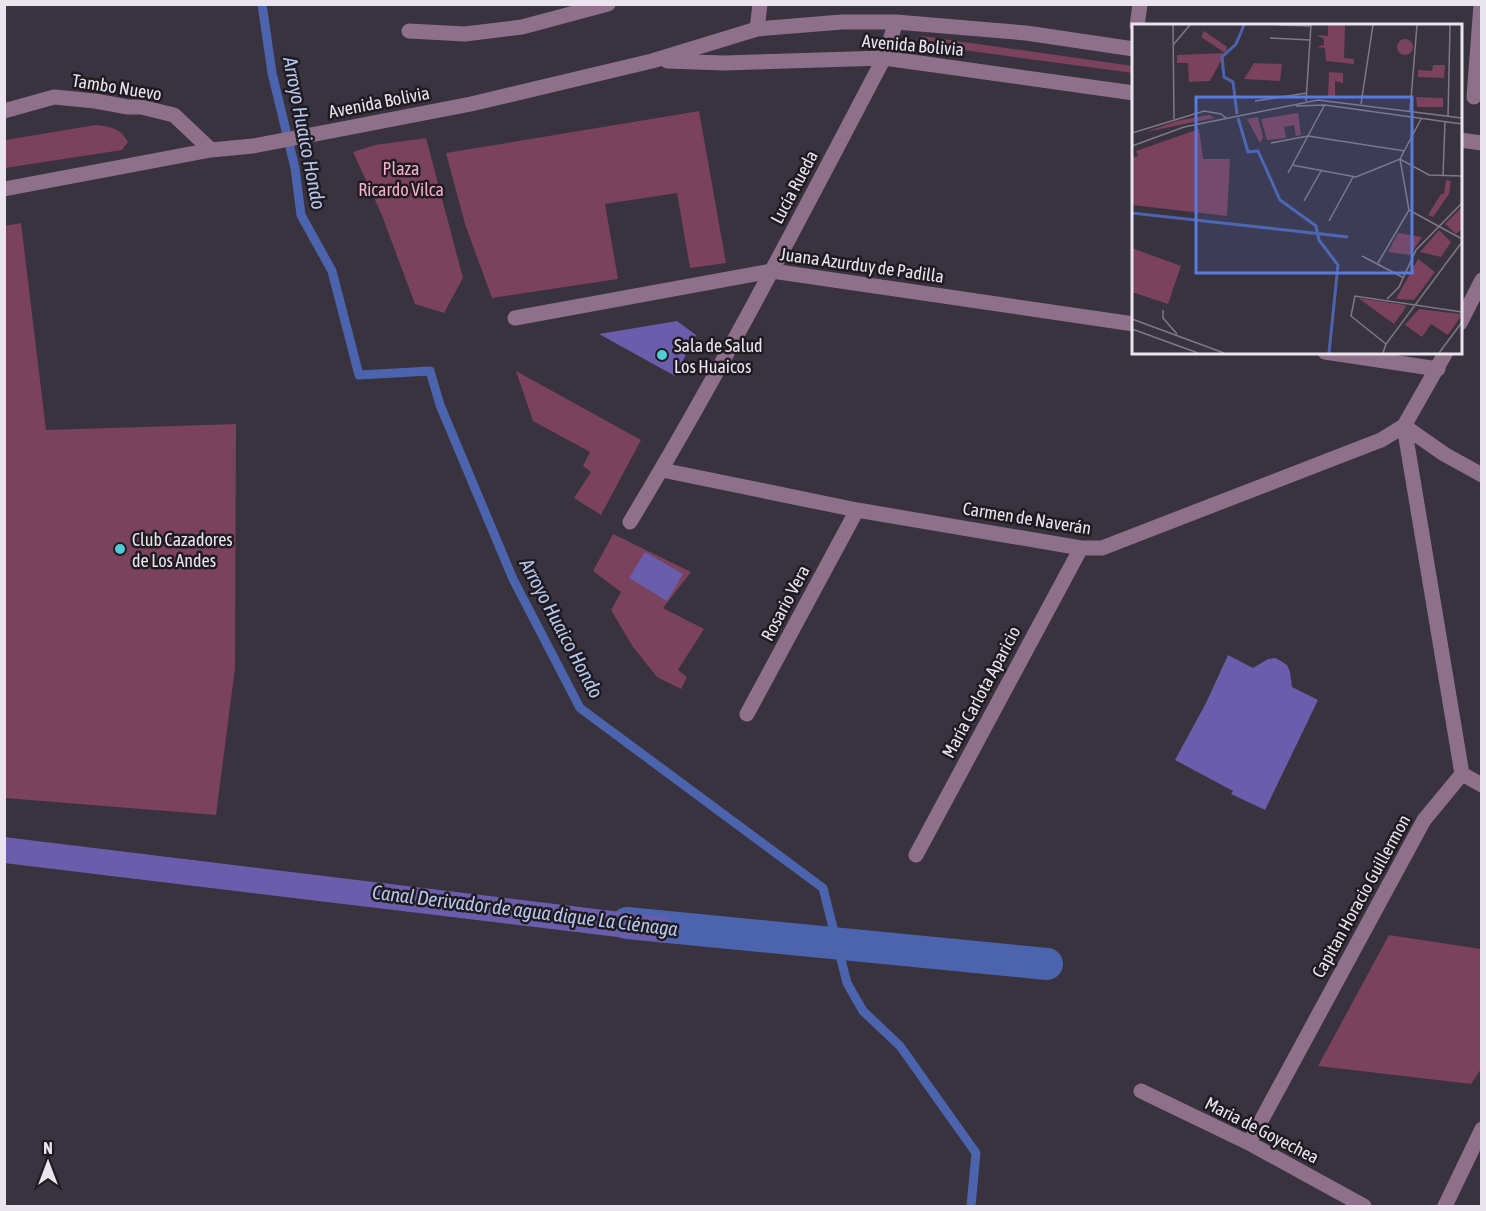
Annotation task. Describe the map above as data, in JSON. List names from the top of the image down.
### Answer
{
  "streets": {
    "street": [
      "Avenida Bolivia",
      "Tambo Nuevo",
      "Lucía Rueda",
      "Juana Azurduy de Padilla",
      "Carmen de Naverán",
      "Rosario Vera",
      "María Carlota Aparicio",
      "Capitan Horacio Guillermon",
      "Maria de Goyechea"
    ]
  },
  "crossings": [
    ["Avenida Bolivia", "Tambo Nuevo"],
    ["Avenida Bolivia", "Lucía Rueda"],
    ["Lucía Rueda", "Juana Azurduy de Padilla"],
    ["Lucía Rueda", "Carmen de Naverán"],
    ["Carmen de Naverán", "Rosario Vera"],
    ["Carmen de Naverán", "María Carlota Aparicio"],
    ["Capitan Horacio Guillermon", "Maria de Goyechea"]
  ],
  "water": ["Arroyo Huaico Hondo", "Canal Derivador de agua dique La Ciénaga"],
  "parks": ["Plaza Ricardo Vilca"],
  "places": ["Sala de Salud Los Huaicos", "Club Cazadores de Los Andes"],
  "north": "top"
}
